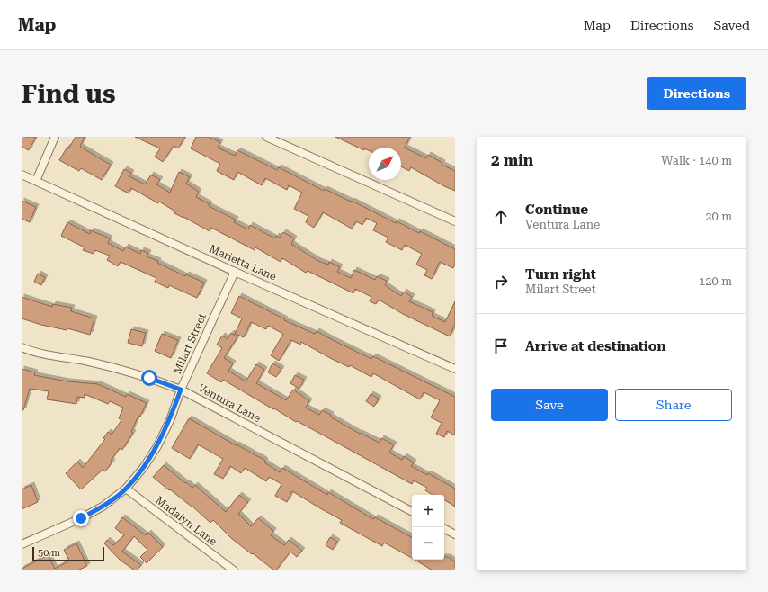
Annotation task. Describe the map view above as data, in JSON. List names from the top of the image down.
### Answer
{
  "streets": {
    "street": [
      "Marietta Lane",
      "Milart Street",
      "Ventura Lane",
      "Madalyn Lane"
    ]
  },
  "crossings": [
    ["Marietta Lane", "Milart Street"],
    ["Milart Street", "Ventura Lane"],
    ["Milart Street", "Madalyn Lane"]
  ],
  "scale_bar": "50 m",
  "north": "top right",
  "page": {
    "header": "Map",
    "nav": ["Map", "Directions", "Saved"],
    "buttons": [
      "Directions",
      ["Save", "Share"]
    ],
    "title": "Find us",
    "heading": ["2 min", "Walk · 140 m"],
    "list": [
      ["Continue", "Ventura Lane", "20 m"],
      ["Turn right", "Milart Street", "120 m"],
      "Arrive at destination"
    ],
    "map_buttons": ["+", "−"],
    "scale": "50 m"
  }
}
